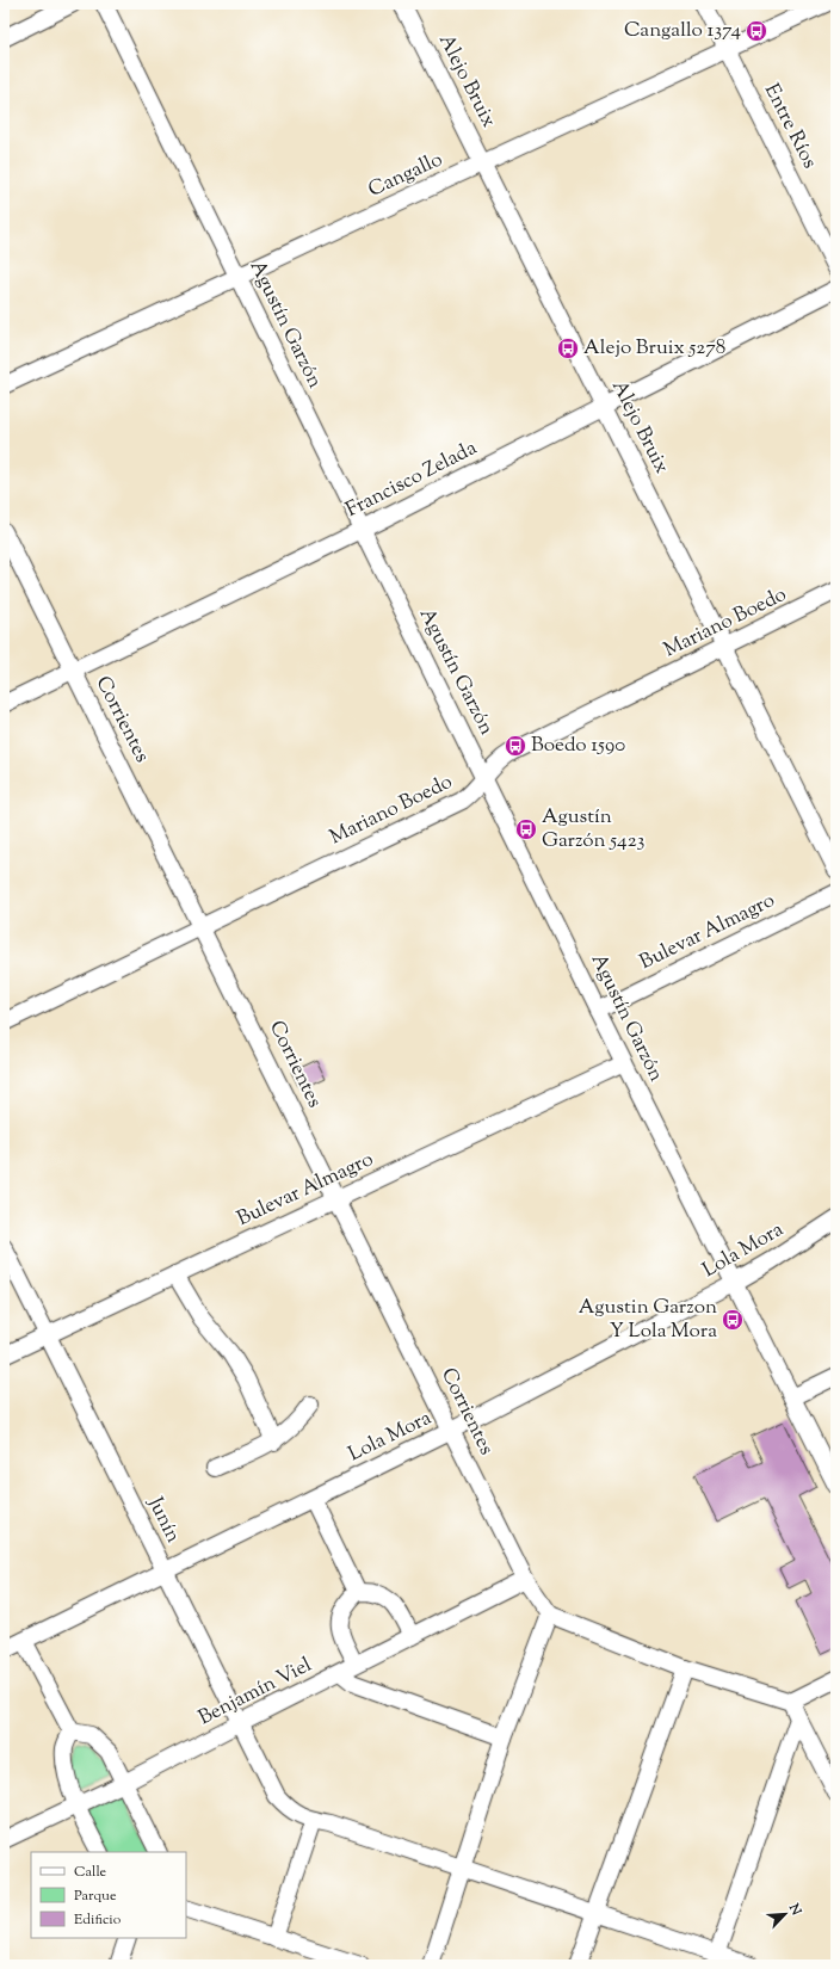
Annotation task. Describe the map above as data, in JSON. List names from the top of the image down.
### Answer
{
  "streets": {
    "street": [
      "Alejo Bruix",
      "Entre Ríos",
      "Cangallo",
      "Agustín Garzón",
      "Francisco Zelada",
      "Mariano Boedo",
      "Corrientes",
      "Bulevar Almagro",
      "Lola Mora",
      "Junín",
      "Benjamín Viel"
    ]
  },
  "crossings": [
    ["Alejo Bruix", "Cangallo"],
    ["Alejo Bruix", "Francisco Zelada"],
    ["Alejo Bruix", "Mariano Boedo"],
    ["Entre Ríos", "Cangallo"],
    ["Cangallo", "Agustín Garzón"],
    ["Agustín Garzón", "Francisco Zelada"],
    ["Agustín Garzón", "Mariano Boedo"],
    ["Agustín Garzón", "Bulevar Almagro"],
    ["Agustín Garzón", "Lola Mora"],
    ["Francisco Zelada", "Corrientes"],
    ["Mariano Boedo", "Corrientes"],
    ["Corrientes", "Bulevar Almagro"],
    ["Corrientes", "Lola Mora"],
    ["Corrientes", "Benjamín Viel"],
    ["Bulevar Almagro", "Junín"],
    ["Lola Mora", "Junín"],
    ["Junín", "Benjamín Viel"]
  ],
  "places": {
    "bus stop": [
      "Cangallo 1374",
      "Alejo Bruix 5278",
      "Boedo 1590",
      "Agustín Garzón 5423",
      "Agustin Garzon Y Lola Mora"
    ]
  },
  "legend": ["Calle", "Parque", "Edificio"],
  "north": "top right"
}
